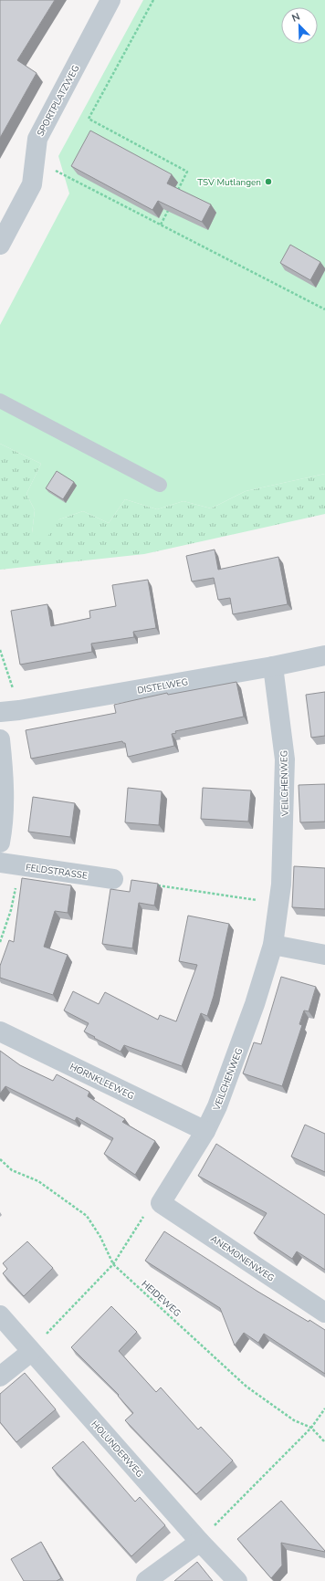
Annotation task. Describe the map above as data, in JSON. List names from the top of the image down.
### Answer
{
  "streets": {
    "street": [
      "SPORTPLATZWEG",
      "DISTELWEG",
      "VEILCHENWEG",
      "FELDSTRASSE",
      "HORNKLEEWEG",
      "ANEMONENWEG",
      "HOLUNDERWEG"
    ],
    "path": ["HEIDEWEG"]
  },
  "crossings": [
    ["DISTELWEG", "VEILCHENWEG"],
    ["VEILCHENWEG", "HORNKLEEWEG"],
    ["VEILCHENWEG", "ANEMONENWEG"]
  ],
  "places": ["TSV Mutlangen"],
  "north": "top left"
}
